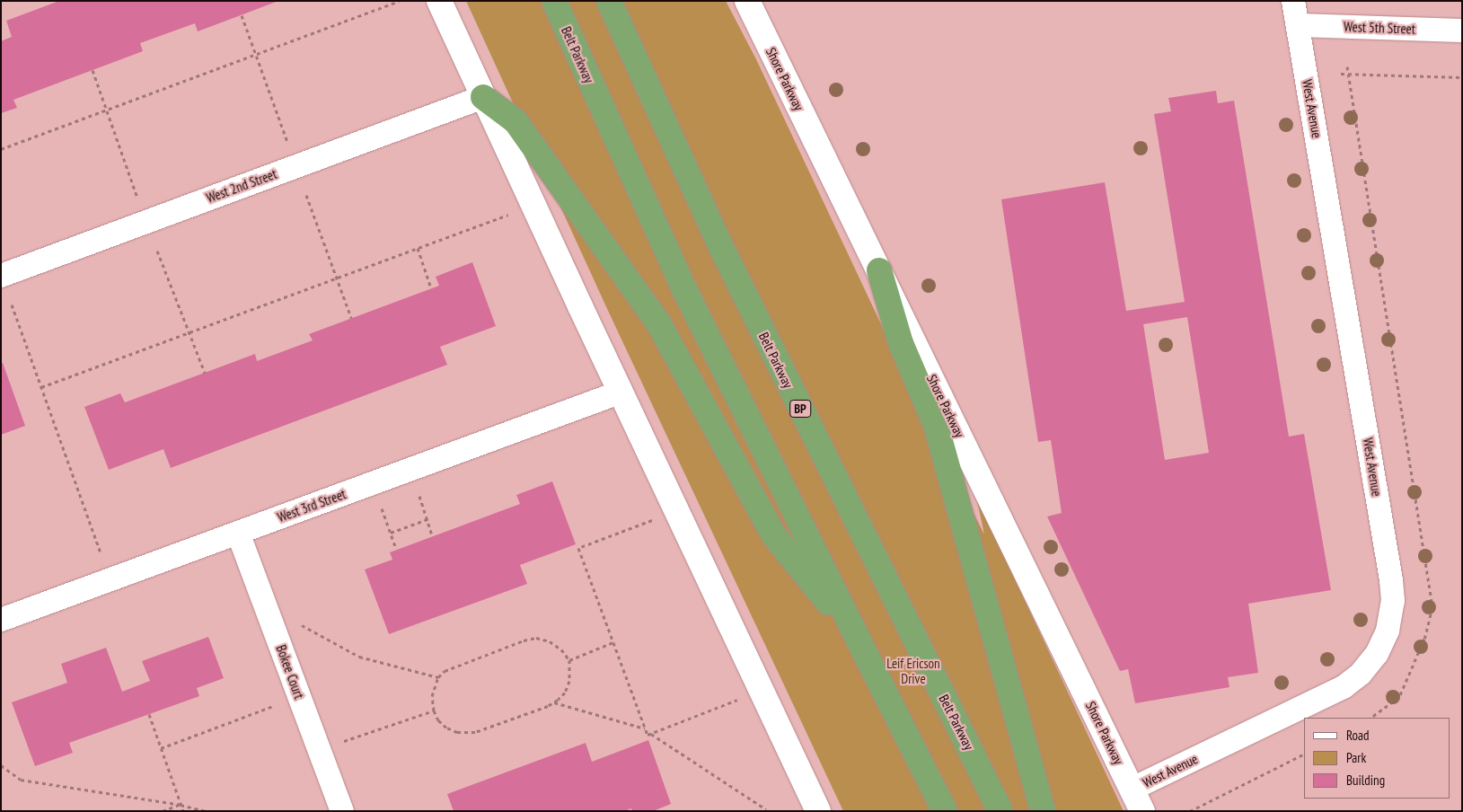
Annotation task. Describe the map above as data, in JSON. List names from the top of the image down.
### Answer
{
  "streets": {
    "highway": ["Belt Parkway", "BP"],
    "main road": ["Shore Parkway"],
    "street": [
      "West 5th Street",
      "West Avenue",
      "West 2nd Street",
      "West 3rd Street",
      "Bokee Court"
    ]
  },
  "crossings": [
    ["West 5th Street", "West Avenue"],
    ["Shore Parkway", "West Avenue"],
    ["West 3rd Street", "Bokee Court"]
  ],
  "parks": ["Leif Ericson Drive"],
  "legend": ["Road", "Park", "Building"]
}
